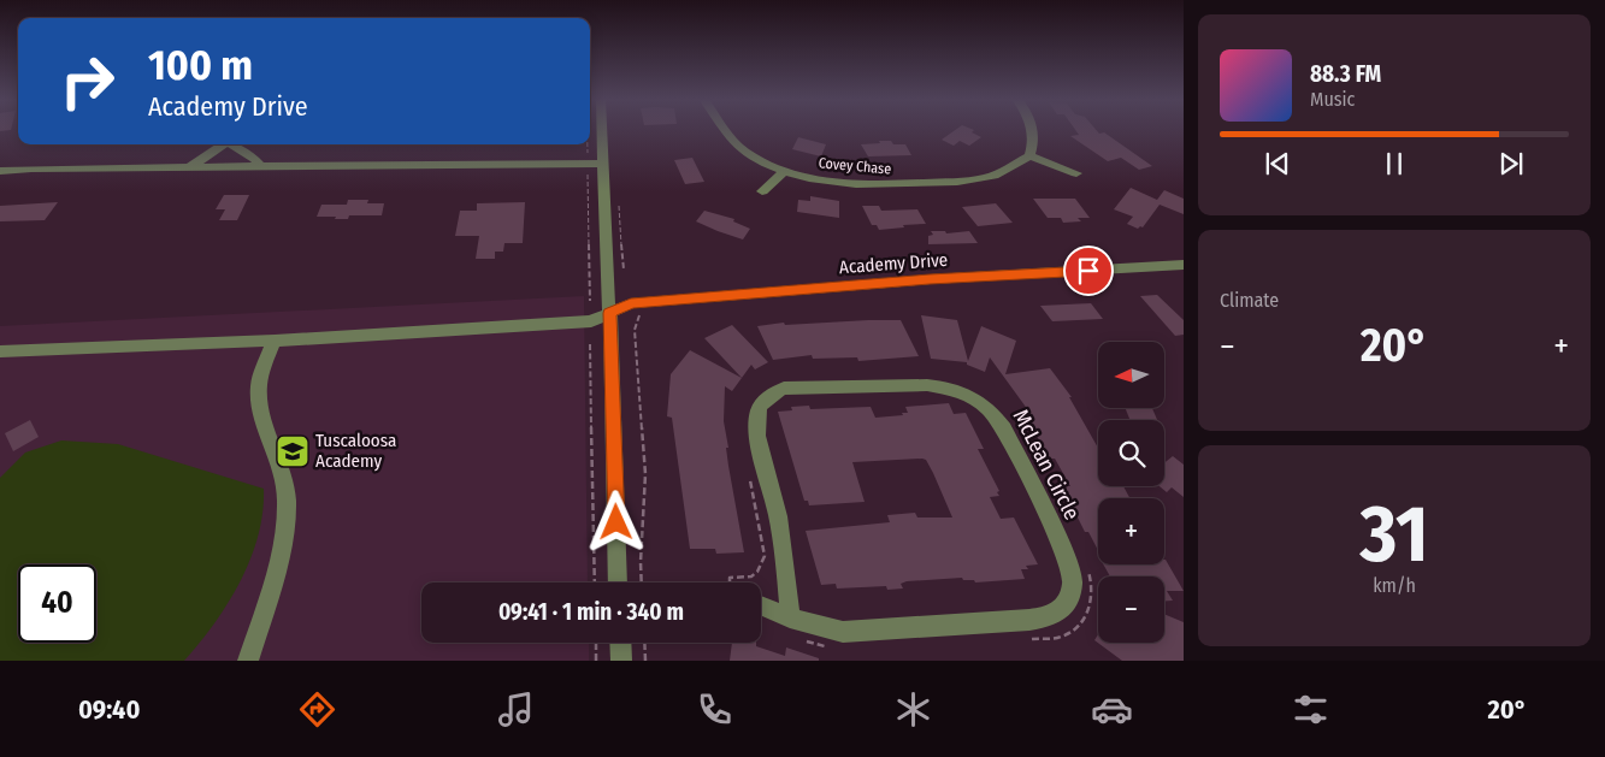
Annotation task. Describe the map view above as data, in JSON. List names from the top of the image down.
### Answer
{
  "streets": {
    "street": ["Covey Chase", "Academy Drive", "McLean Circle"]
  },
  "places": {
    "school or university": ["Tuscaloosa Academy"]
  },
  "north": "left",
  "page": {
    "turn": ["100 m", "Academy Drive"],
    "song": ["88.3 FM", "Music"],
    "tile": [
      "Climate",
      ["31", "km/h"]
    ],
    "heat": ["−", "20°", "+"],
    "map_buttons": ["+", "−"],
    "limit": "40",
    "trip": "09:41 · 1 min · 340 m",
    "tabs": ["09:40", "20°"]
  }
}
